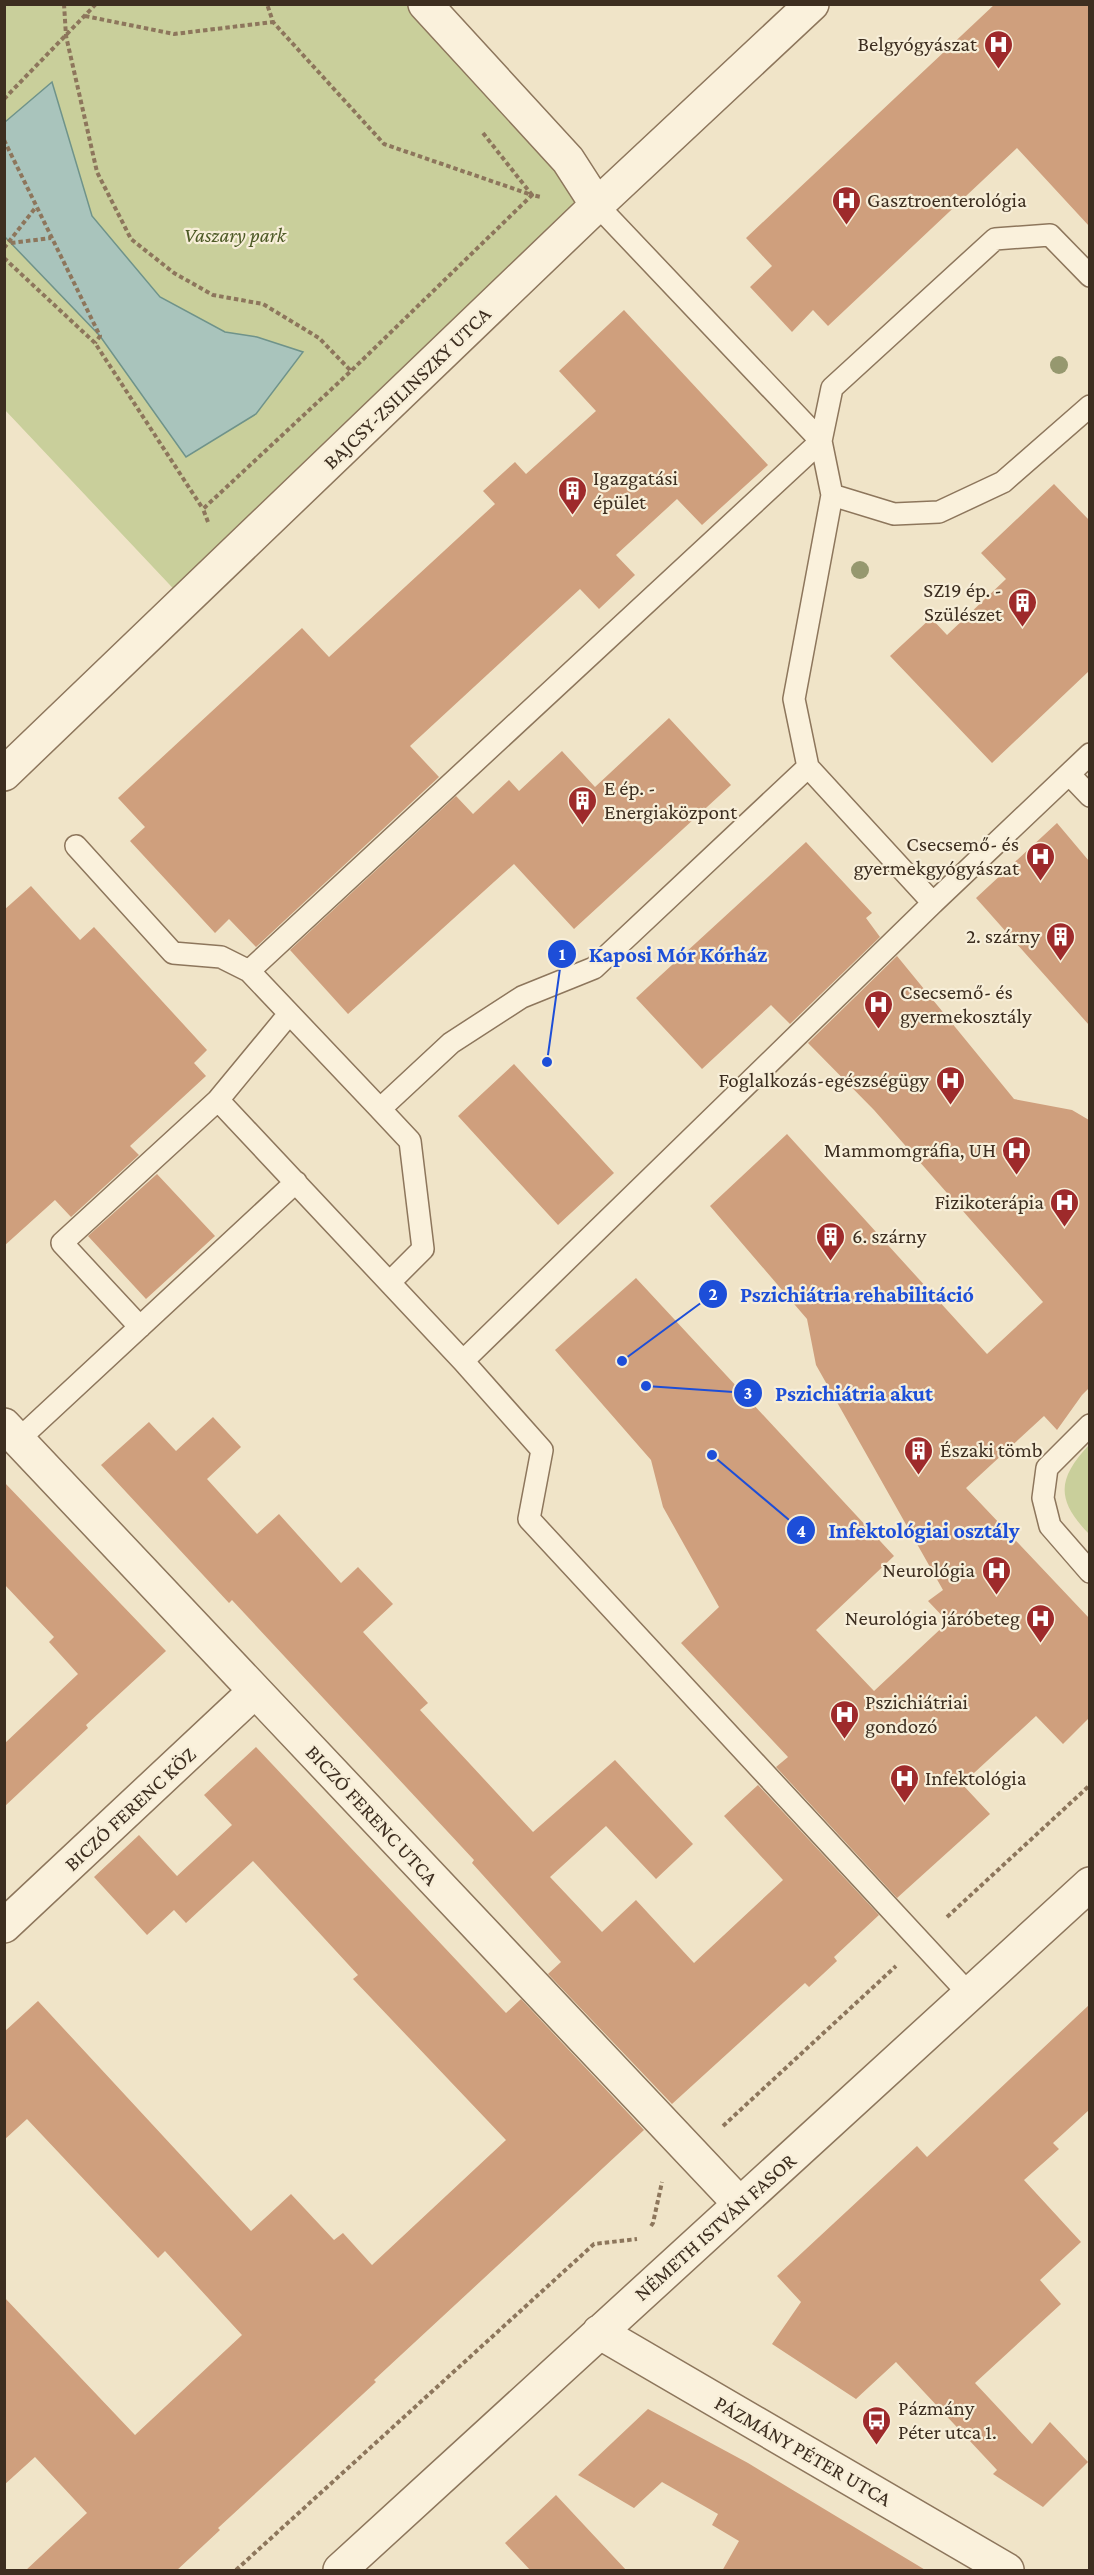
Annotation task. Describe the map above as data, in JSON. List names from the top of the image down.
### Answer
{
  "streets": {
    "street": [
      "BAJCSY-ZSILINSZKY UTCA",
      "BICZÓ FERENC KÖZ",
      "BICZÓ FERENC UTCA",
      "NÉMETH ISTVÁN FASOR",
      "PÁZMÁNY PÉTER UTCA"
    ]
  },
  "crossings": [
    ["BICZÓ FERENC KÖZ", "BICZÓ FERENC UTCA"],
    ["BICZÓ FERENC UTCA", "NÉMETH ISTVÁN FASOR"],
    ["NÉMETH ISTVÁN FASOR", "PÁZMÁNY PÉTER UTCA"]
  ],
  "parks": ["Vaszary park"],
  "places": {
    "hospital": [
      "Belgyógyászat",
      "Gasztroenterológia",
      "Csecsemő- és gyermekgyógyászat",
      "Csecsemő- és gyermekosztály",
      "Foglalkozás-egészségügy",
      "Mammomgráfia, UH",
      "Fizikoterápia",
      "Neurológia",
      "Neurológia járóbeteg",
      "Pszichiátriai gondozó",
      "Infektológia"
    ],
    "building": [
      "Igazgatási épület",
      "SZ19 ép. - Szülészet",
      "E ép. - Energiaközpont",
      "2. szárny",
      "6. szárny",
      "Északi tömb"
    ],
    "other": [
      "Kaposi Mór Kórház",
      "Pszichiátria rehabilitáció",
      "Pszichiátria akut",
      "Infektológiai osztály"
    ],
    "bus stop": ["Pázmány Péter utca 1."]
  }
}
